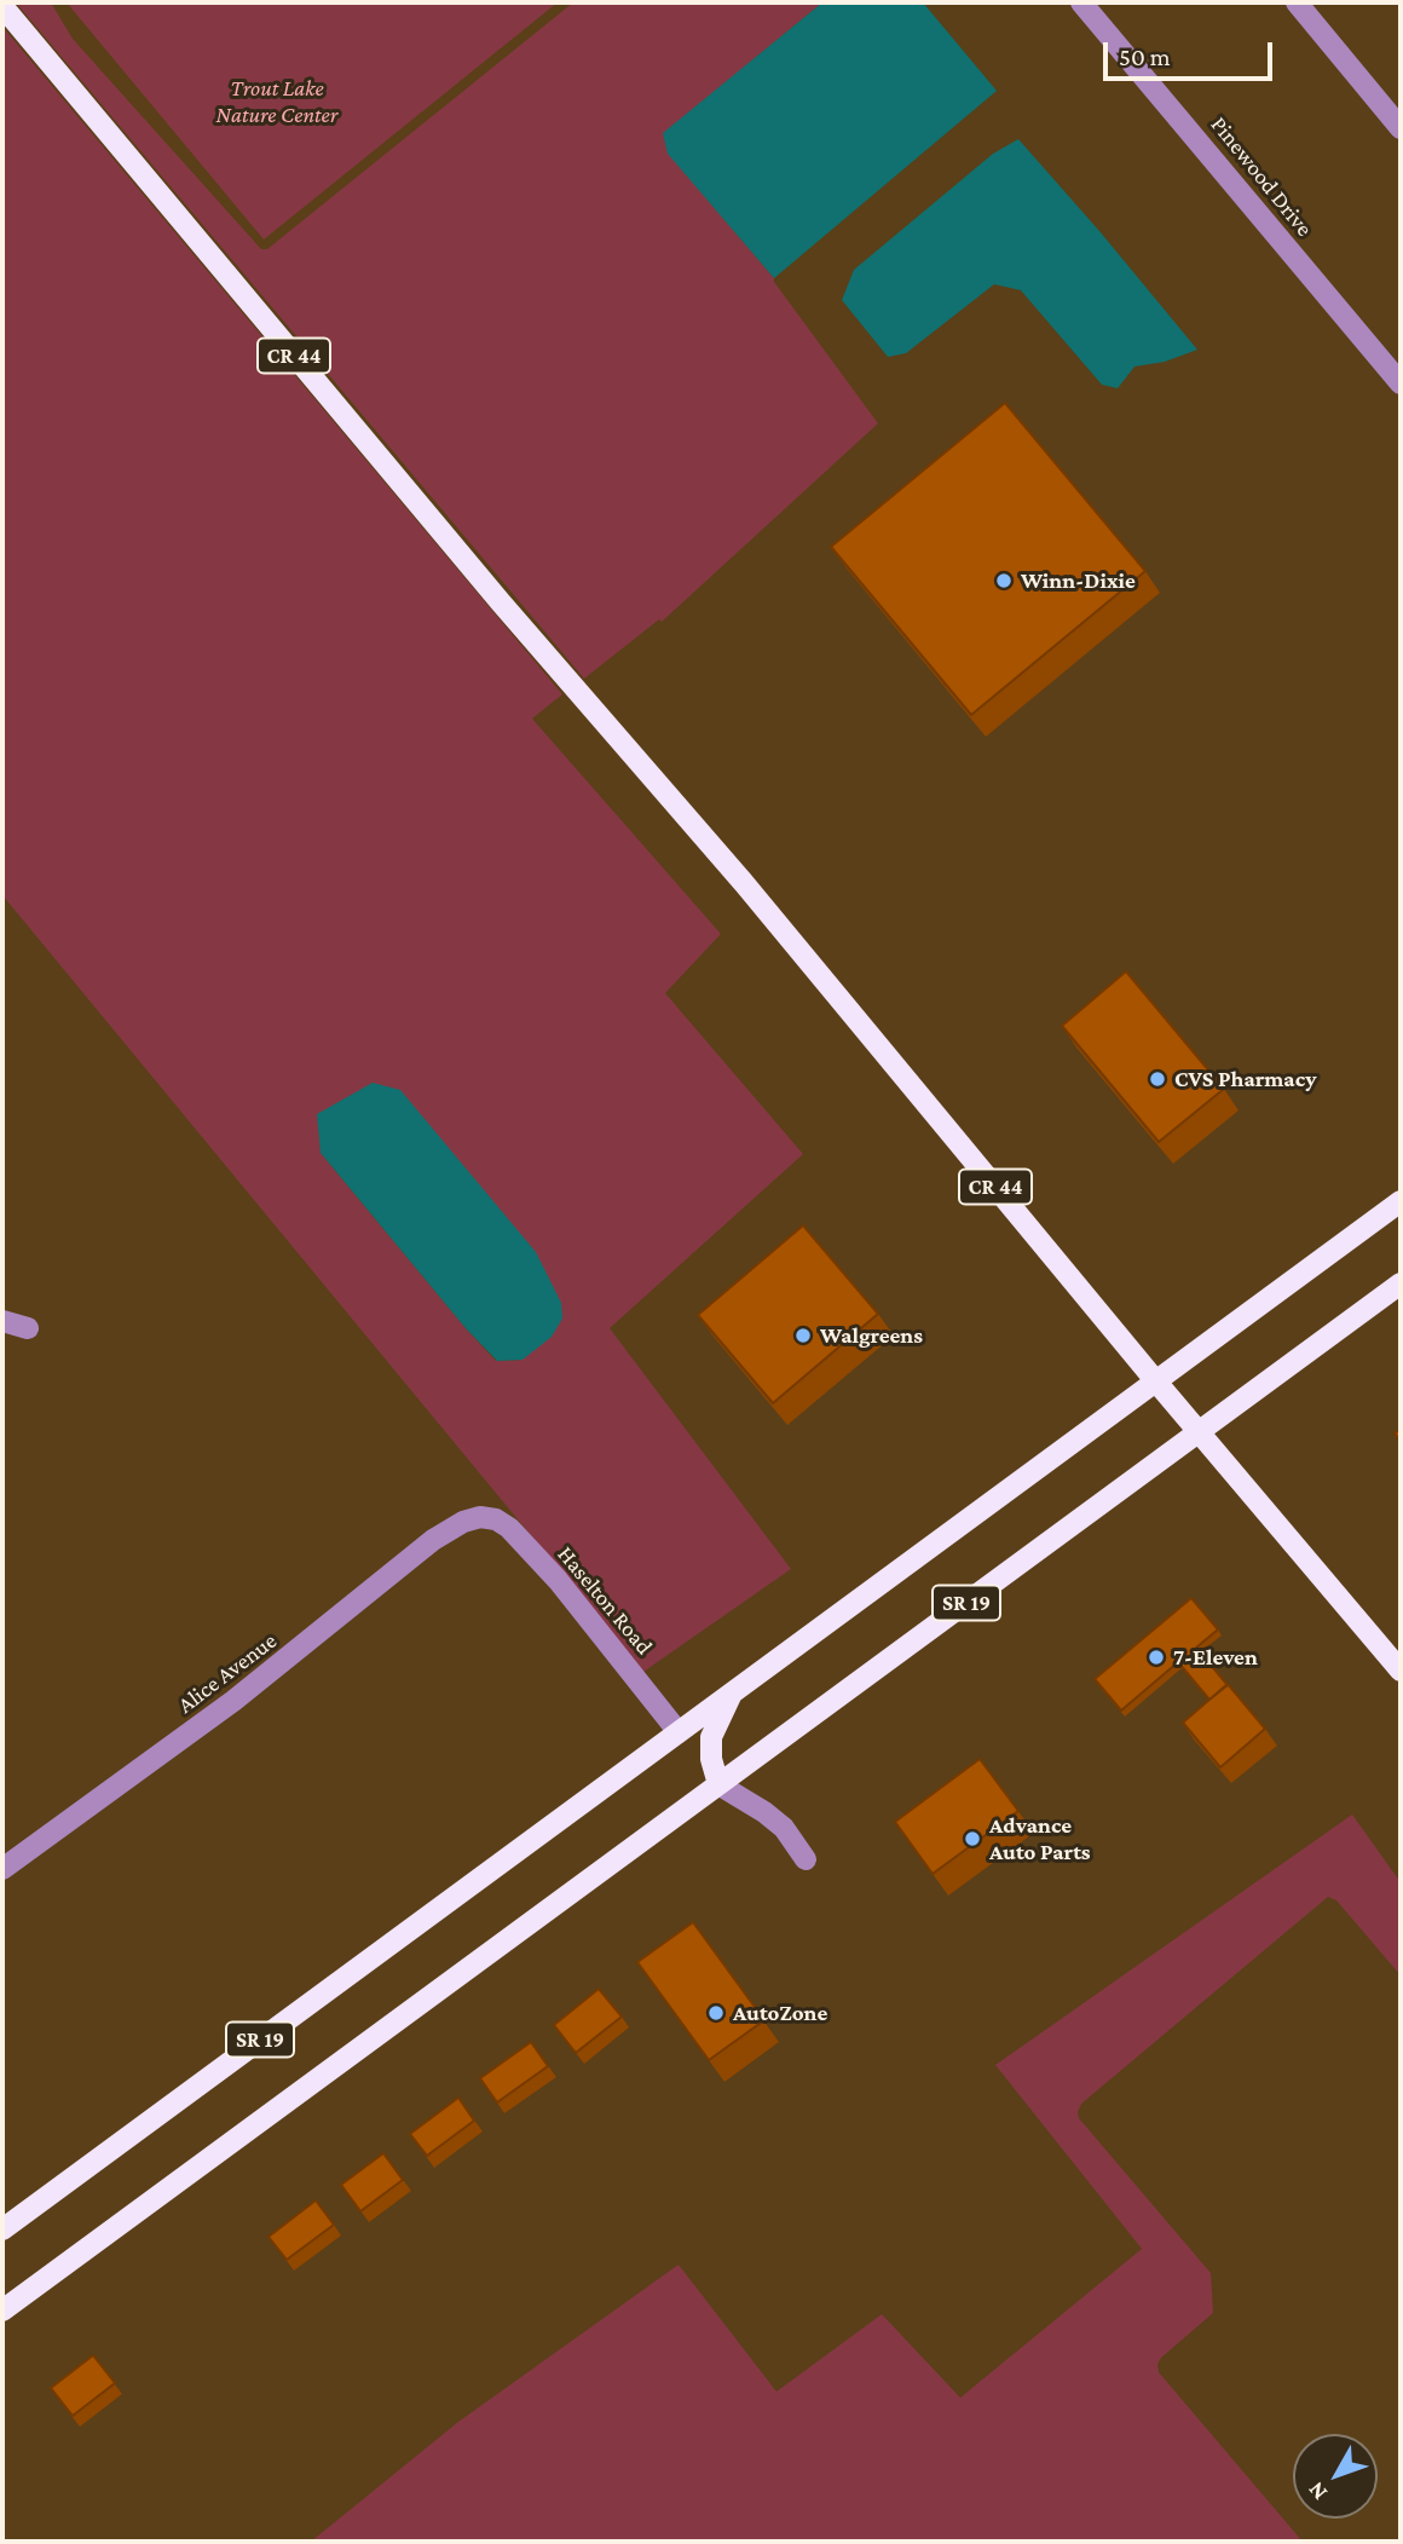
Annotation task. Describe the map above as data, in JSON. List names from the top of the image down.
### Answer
{
  "streets": {
    "main road": ["CR 44", "SR 19"],
    "street": ["Pinewood Drive", "Haselton Road", "Alice Avenue"]
  },
  "crossings": [
    ["CR 44", "SR 19"],
    ["Haselton Road", "SR 19"],
    ["Haselton Road", "Alice Avenue"]
  ],
  "parks": ["Trout Lake Nature Center"],
  "places": [
    "Winn-Dixie",
    "CVS Pharmacy",
    "Walgreens",
    "7-Eleven",
    "Advance Auto Parts",
    "AutoZone"
  ],
  "scale_bar": "50 m",
  "north": "bottom left"
}
